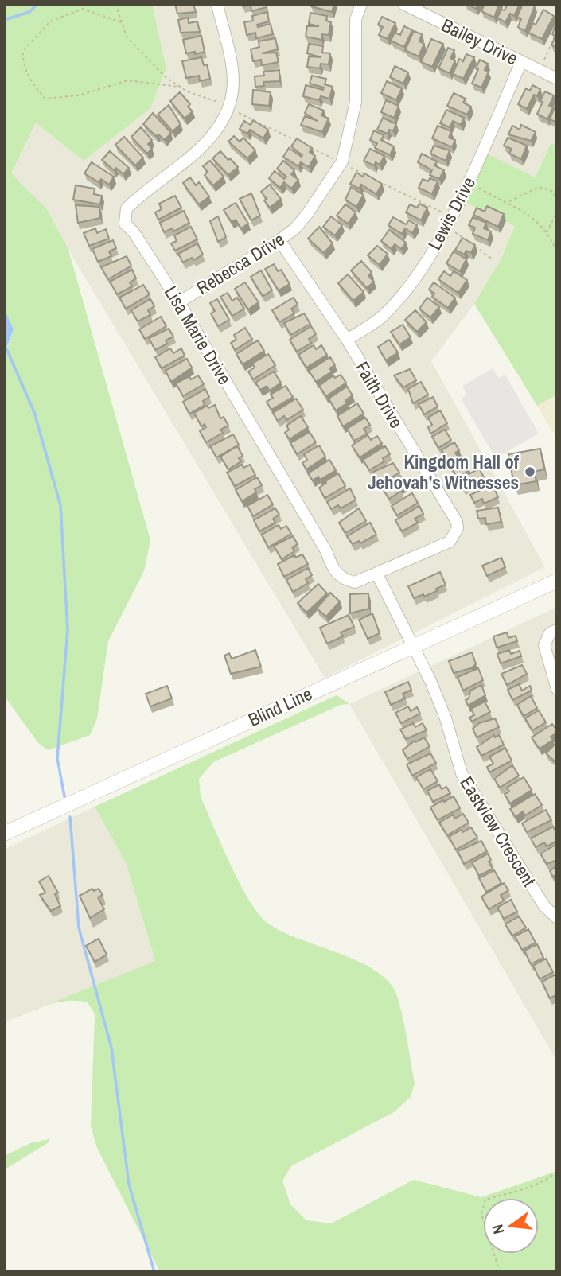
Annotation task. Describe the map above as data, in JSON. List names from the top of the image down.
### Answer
{
  "streets": {
    "street": [
      "Bailey Drive",
      "Lewis Drive",
      "Rebecca Drive",
      "Lisa Marie Drive",
      "Faith Drive",
      "Blind Line",
      "Eastview Crescent"
    ]
  },
  "crossings": [
    ["Bailey Drive", "Lewis Drive"],
    ["Lewis Drive", "Faith Drive"],
    ["Rebecca Drive", "Lisa Marie Drive"],
    ["Rebecca Drive", "Faith Drive"],
    ["Lisa Marie Drive", "Faith Drive"],
    ["Blind Line", "Eastview Crescent"]
  ],
  "places": ["Kingdom Hall of Jehovah's Witnesses"],
  "north": "left"
}
